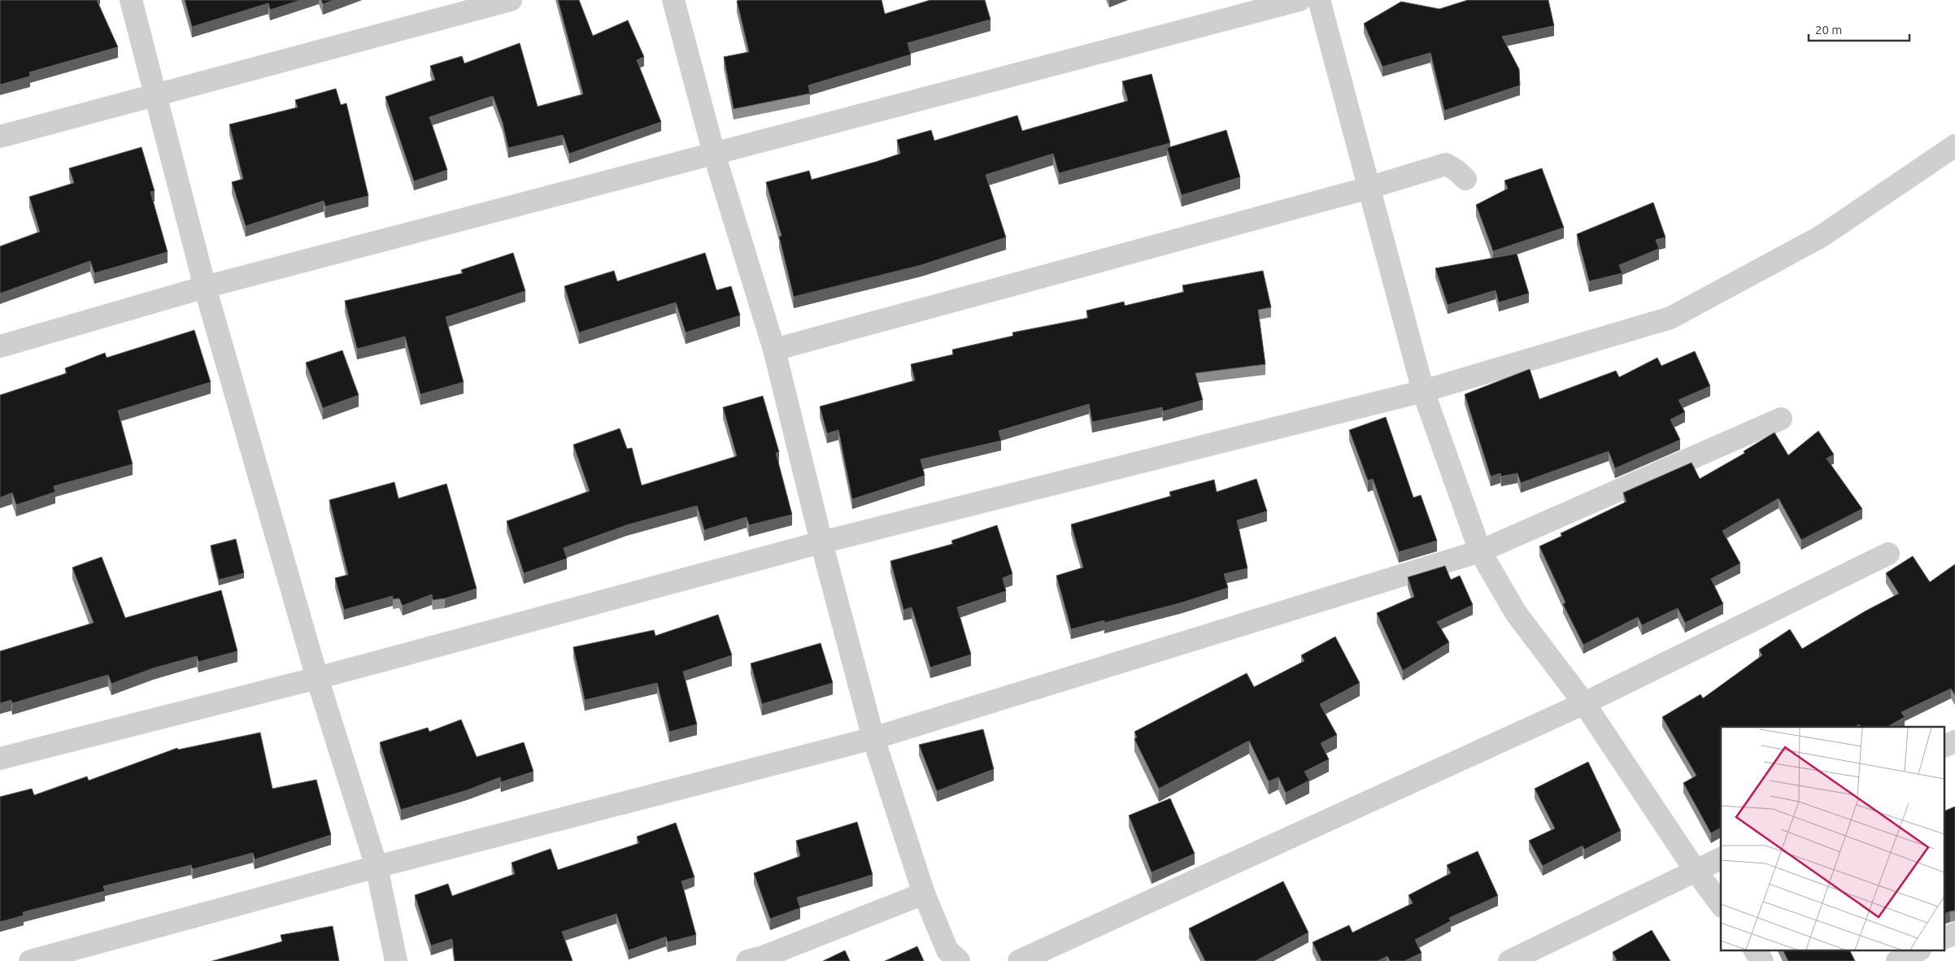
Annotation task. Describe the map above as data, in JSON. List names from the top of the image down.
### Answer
{
  "scale_bar": "20 m"
}
